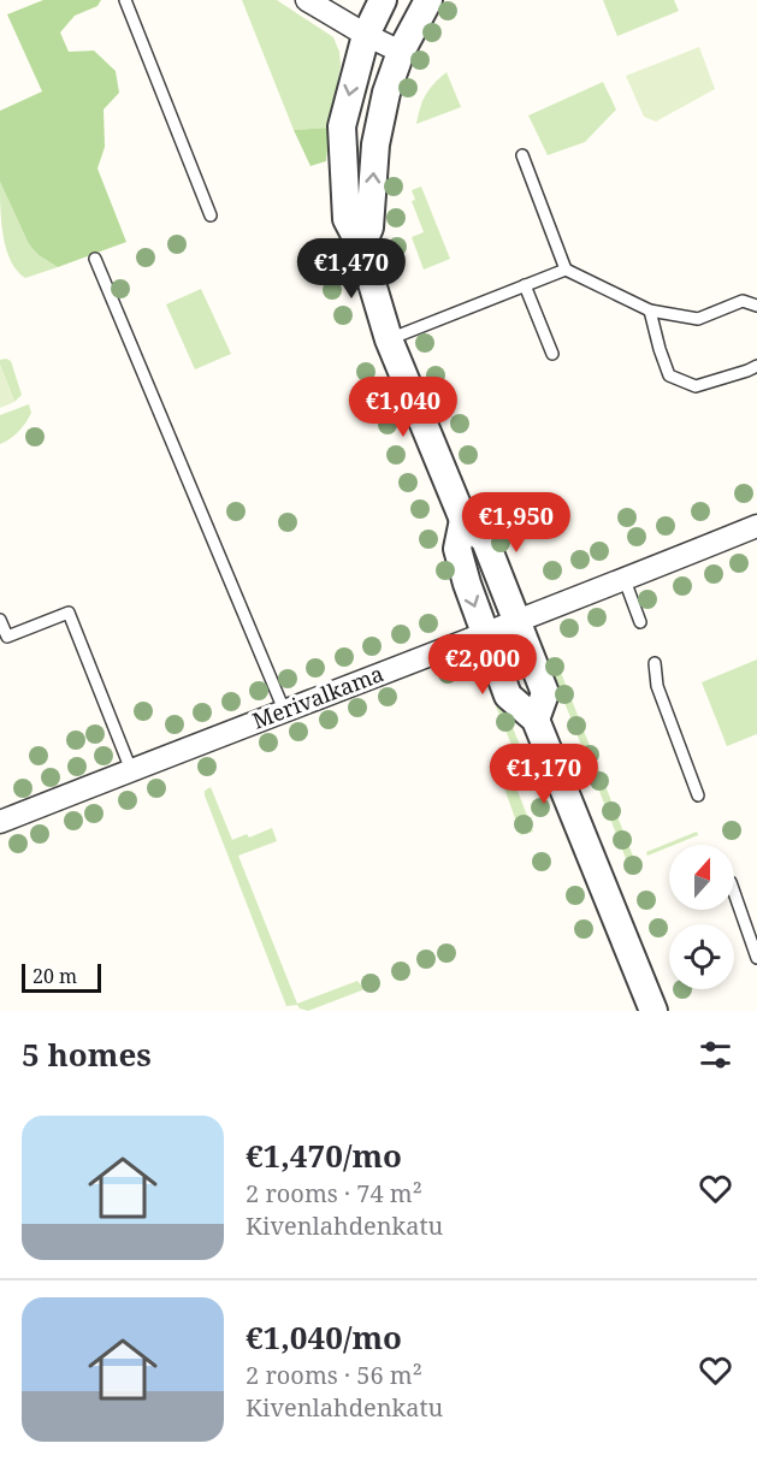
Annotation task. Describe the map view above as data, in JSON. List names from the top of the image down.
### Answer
{
  "streets": {
    "street": ["Merivalkama"]
  },
  "scale_bar": "20 m",
  "north": "top",
  "page": {
    "price": [
      "€1,470",
      "€1,040",
      "€1,950",
      "€2,000",
      "€1,170"
    ],
    "scale": "20 m",
    "heading": "5 homes",
    "list": [
      {
        "name": "€1,470/mo",
        "note": "2 rooms · 74 m² · Kivenlahdenkatu"
      },
      {
        "name": "€1,040/mo",
        "note": "2 rooms · 56 m² · Kivenlahdenkatu"
      }
    ]
  }
}
